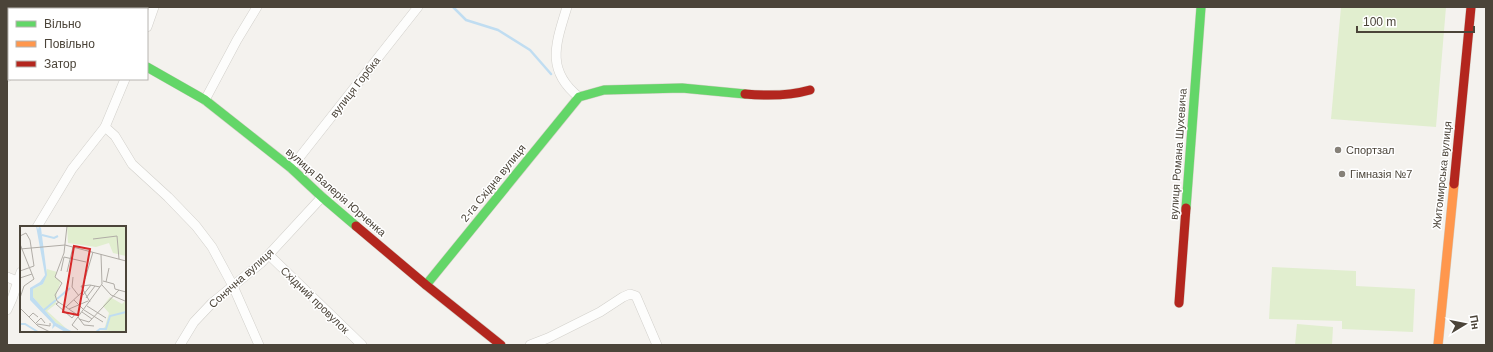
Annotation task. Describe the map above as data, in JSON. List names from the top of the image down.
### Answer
{
  "streets": {
    "street": [
      "вулиця Горбка",
      "вулиця Романа Шухевича",
      "Житомирська вулиця",
      "2-га Східна вулиця",
      "вулиця Валерія Юрченка",
      "Сонячна вулиця",
      "Східний провулок"
    ]
  },
  "crossings": [
    ["вулиця Горбка", "вулиця Валерія Юрченка"],
    ["2-га Східна вулиця", "вулиця Валерія Юрченка"],
    ["вулиця Валерія Юрченка", "Сонячна вулиця"],
    ["Сонячна вулиця", "Східний провулок"]
  ],
  "places": ["Спортзал", "Гімназія №7"],
  "legend": ["Вільно", "Повільно", "Затор"],
  "scale_bar": "100 m",
  "north": "right"
}
